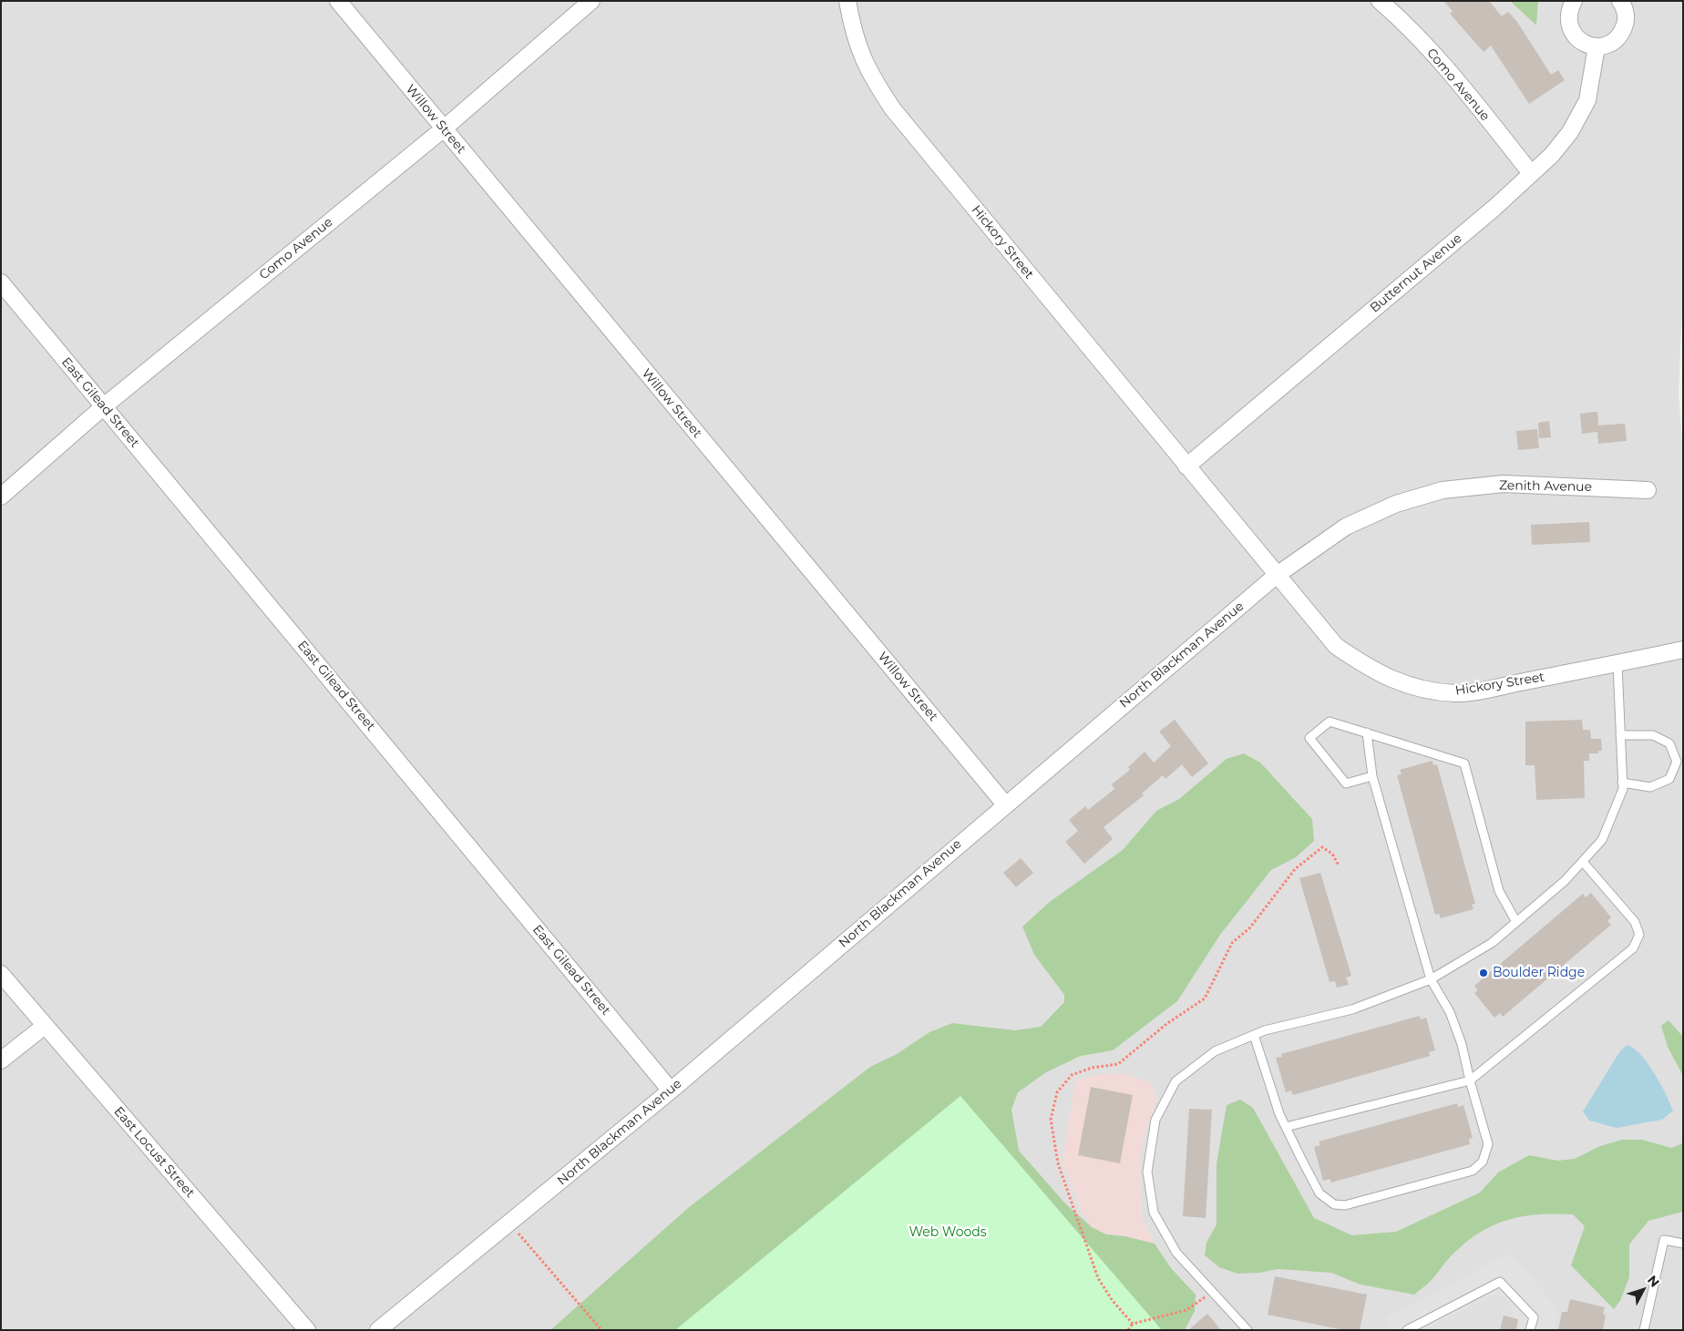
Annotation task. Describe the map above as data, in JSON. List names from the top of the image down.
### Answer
{
  "streets": {
    "street": [
      "Como Avenue",
      "Willow Street",
      "Hickory Street",
      "Butternut Avenue",
      "East Gilead Street",
      "Zenith Avenue",
      "North Blackman Avenue",
      "East Locust Street"
    ]
  },
  "crossings": [
    ["Como Avenue", "Willow Street"],
    ["Como Avenue", "Butternut Avenue"],
    ["Como Avenue", "East Gilead Street"],
    ["Willow Street", "North Blackman Avenue"],
    ["Hickory Street", "Butternut Avenue"],
    ["Hickory Street", "North Blackman Avenue"],
    ["East Gilead Street", "North Blackman Avenue"],
    ["Zenith Avenue", "North Blackman Avenue"]
  ],
  "parks": ["Web Woods"],
  "places": ["Boulder Ridge"],
  "north": "top right"
}
